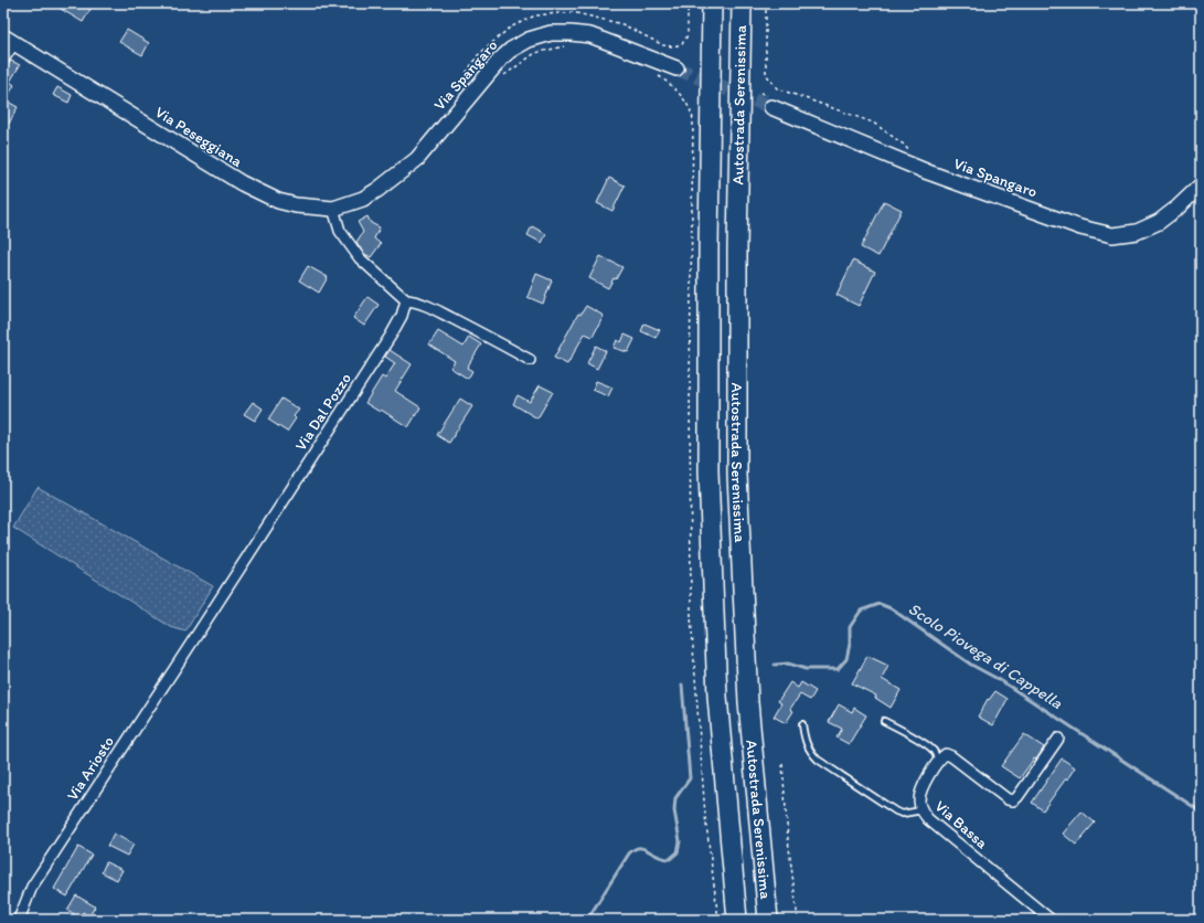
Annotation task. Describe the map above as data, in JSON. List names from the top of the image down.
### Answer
{
  "streets": {
    "highway": ["Autostrada Serenissima"],
    "street": [
      "Via Spangaro",
      "Via Peseggiana",
      "Via Dal Pozzo",
      "Via Ariosto",
      "Via Bassa"
    ]
  },
  "crossings": [
    ["Via Spangaro", "Via Peseggiana"],
    ["Via Dal Pozzo", "Via Ariosto"]
  ],
  "water": ["Scolo Piovega di Cappella"]
}
